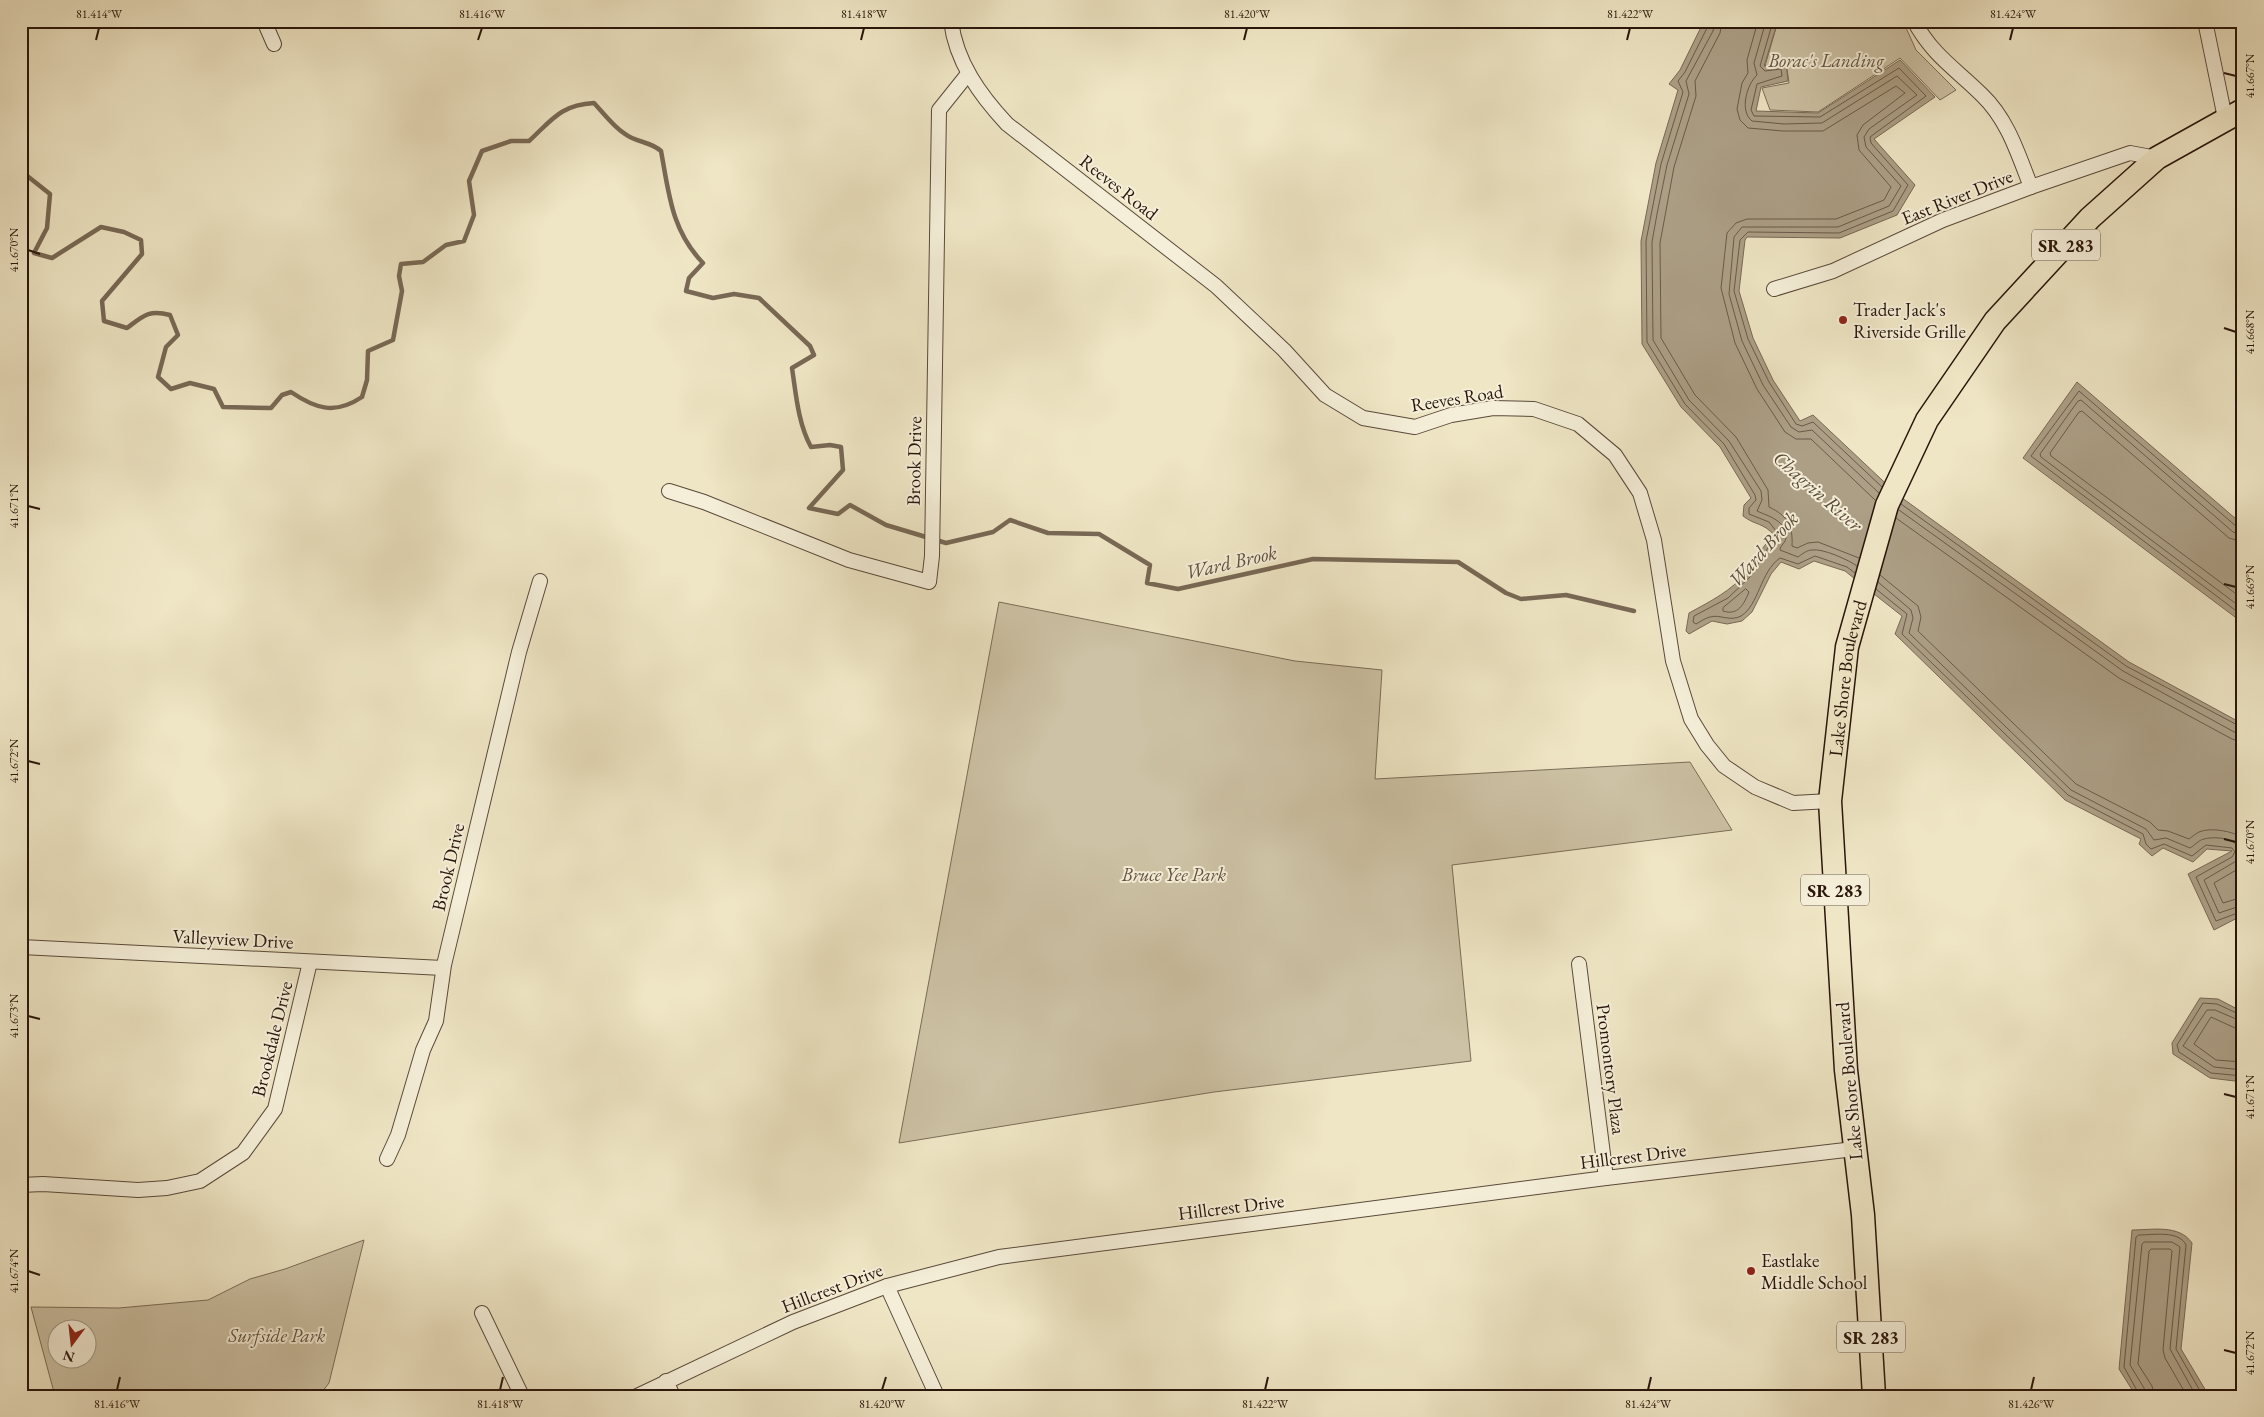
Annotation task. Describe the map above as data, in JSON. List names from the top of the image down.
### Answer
{
  "streets": {
    "main road": ["SR 283", "Lake Shore Boulevard"],
    "street": [
      "Reeves Road",
      "East River Drive",
      "Brook Drive",
      "Valleyview Drive",
      "Brookdale Drive",
      "Promontory Plaza",
      "Hillcrest Drive"
    ]
  },
  "crossings": [
    ["Reeves Road", "Brook Drive"],
    ["Reeves Road", "Lake Shore Boulevard"],
    ["East River Drive", "Lake Shore Boulevard"],
    ["Brook Drive", "Valleyview Drive"],
    ["Lake Shore Boulevard", "Hillcrest Drive"],
    ["Valleyview Drive", "Brookdale Drive"],
    ["Promontory Plaza", "Hillcrest Drive"]
  ],
  "water": ["Chagrin River", "Ward Brook"],
  "parks": ["Borac's Landing", "Bruce Yee Park", "Surfside Park"],
  "places": ["Trader Jack's Riverside Grille", "Eastlake Middle School"],
  "north": "bottom",
  "coordinates": [
    "81.414°W",
    "81.416°W",
    "81.418°W",
    "81.420°W",
    "81.422°W",
    "81.424°W",
    "41.667°N",
    "41.670°N",
    "41.668°N",
    "41.671°N",
    "41.669°N",
    "41.672°N",
    "41.673°N",
    "41.674°N",
    "81.426°W"
  ]
}
